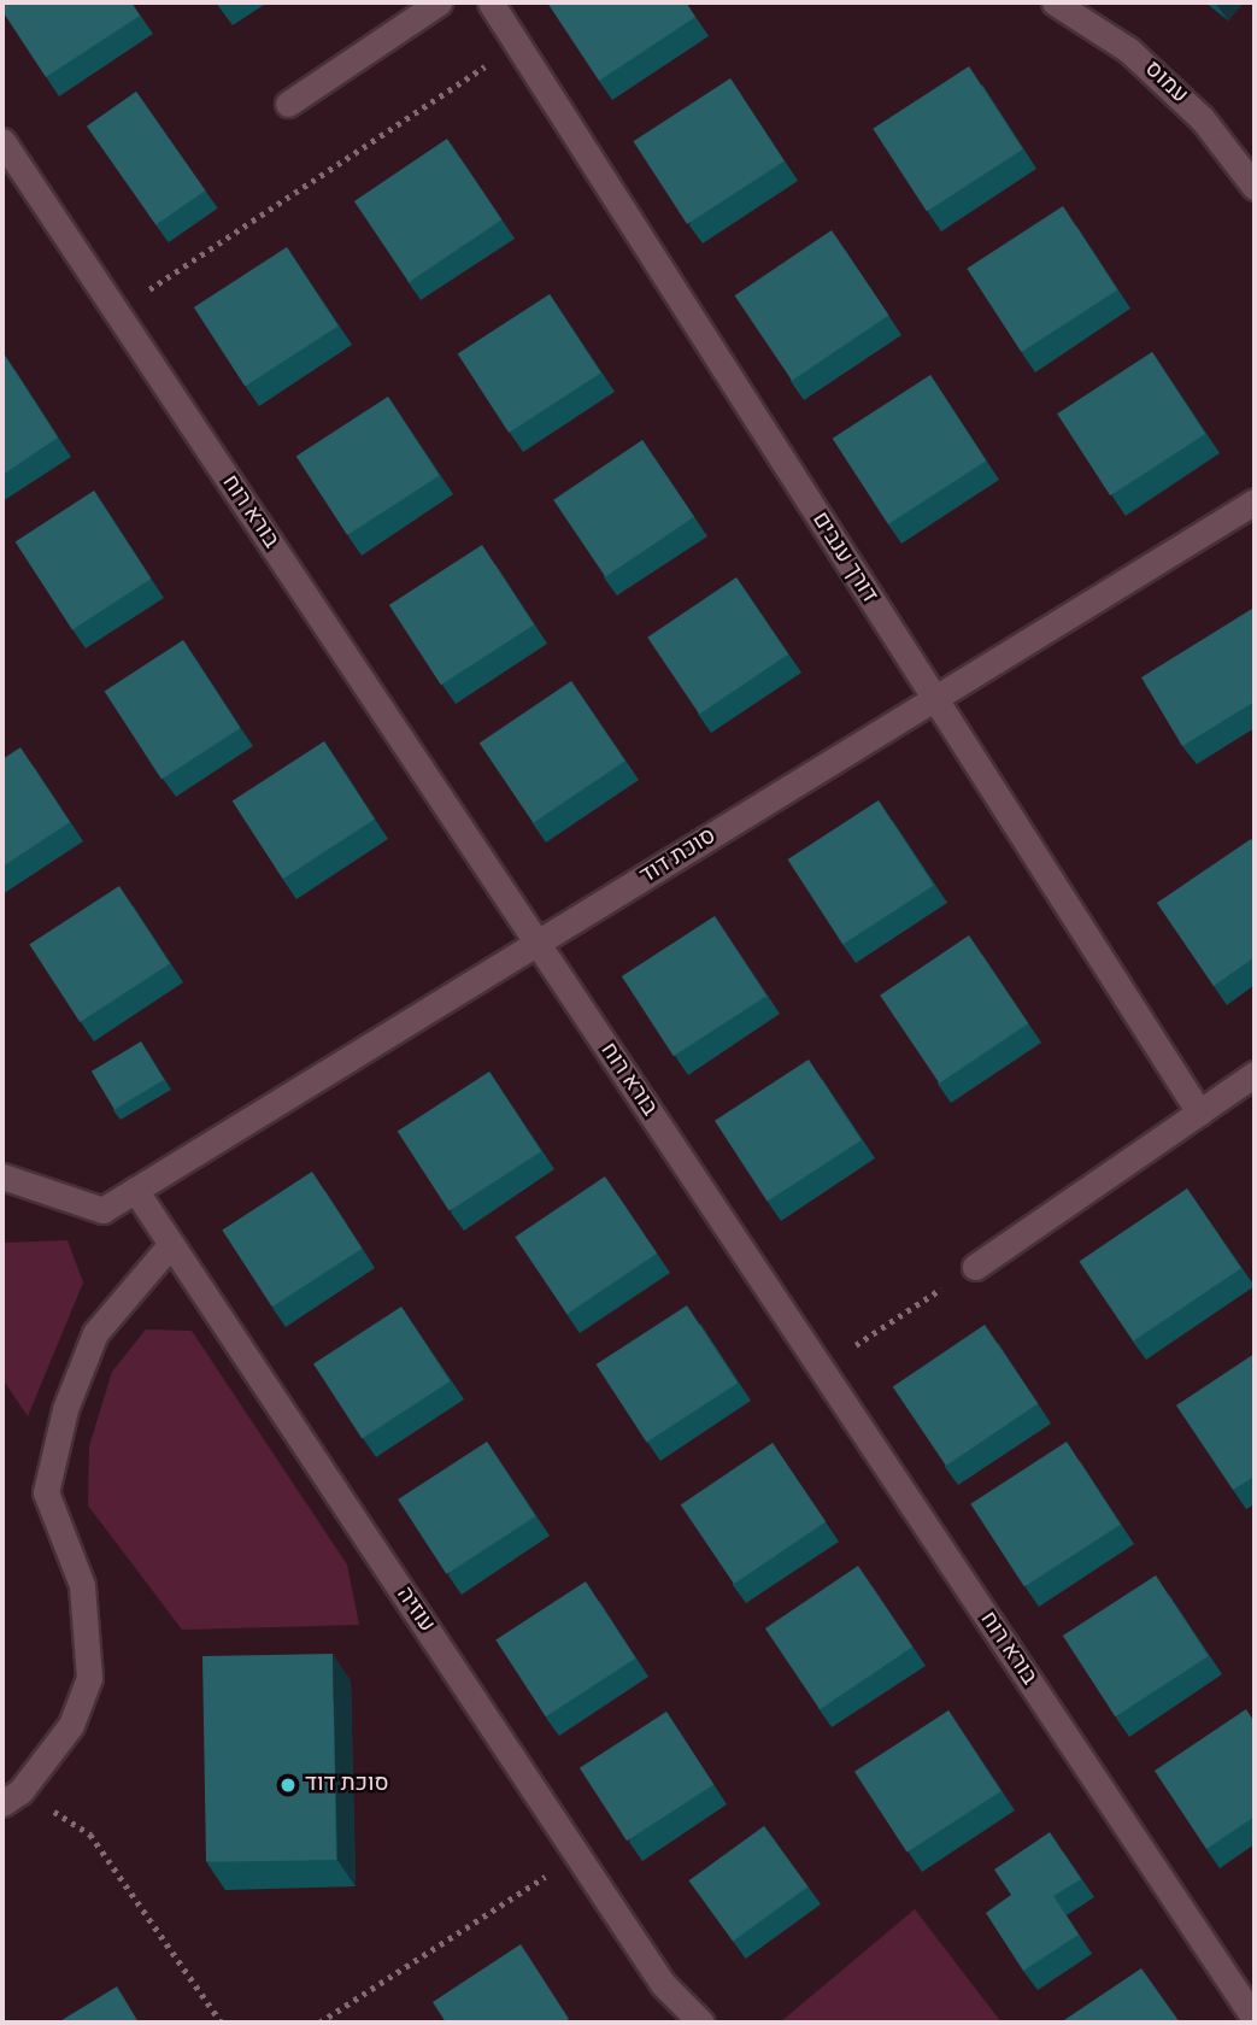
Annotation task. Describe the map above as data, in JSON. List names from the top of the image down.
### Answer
{
  "streets": {
    "street": [
      "עמוס",
      "בורא רוח",
      "דורך ענבים",
      "סוכת דוד",
      "עוזיה"
    ]
  },
  "crossings": [
    ["בורא רוח", "סוכת דוד"],
    ["דורך ענבים", "סוכת דוד"],
    ["סוכת דוד", "עוזיה"]
  ],
  "places": ["סוכת דוד"]
}
